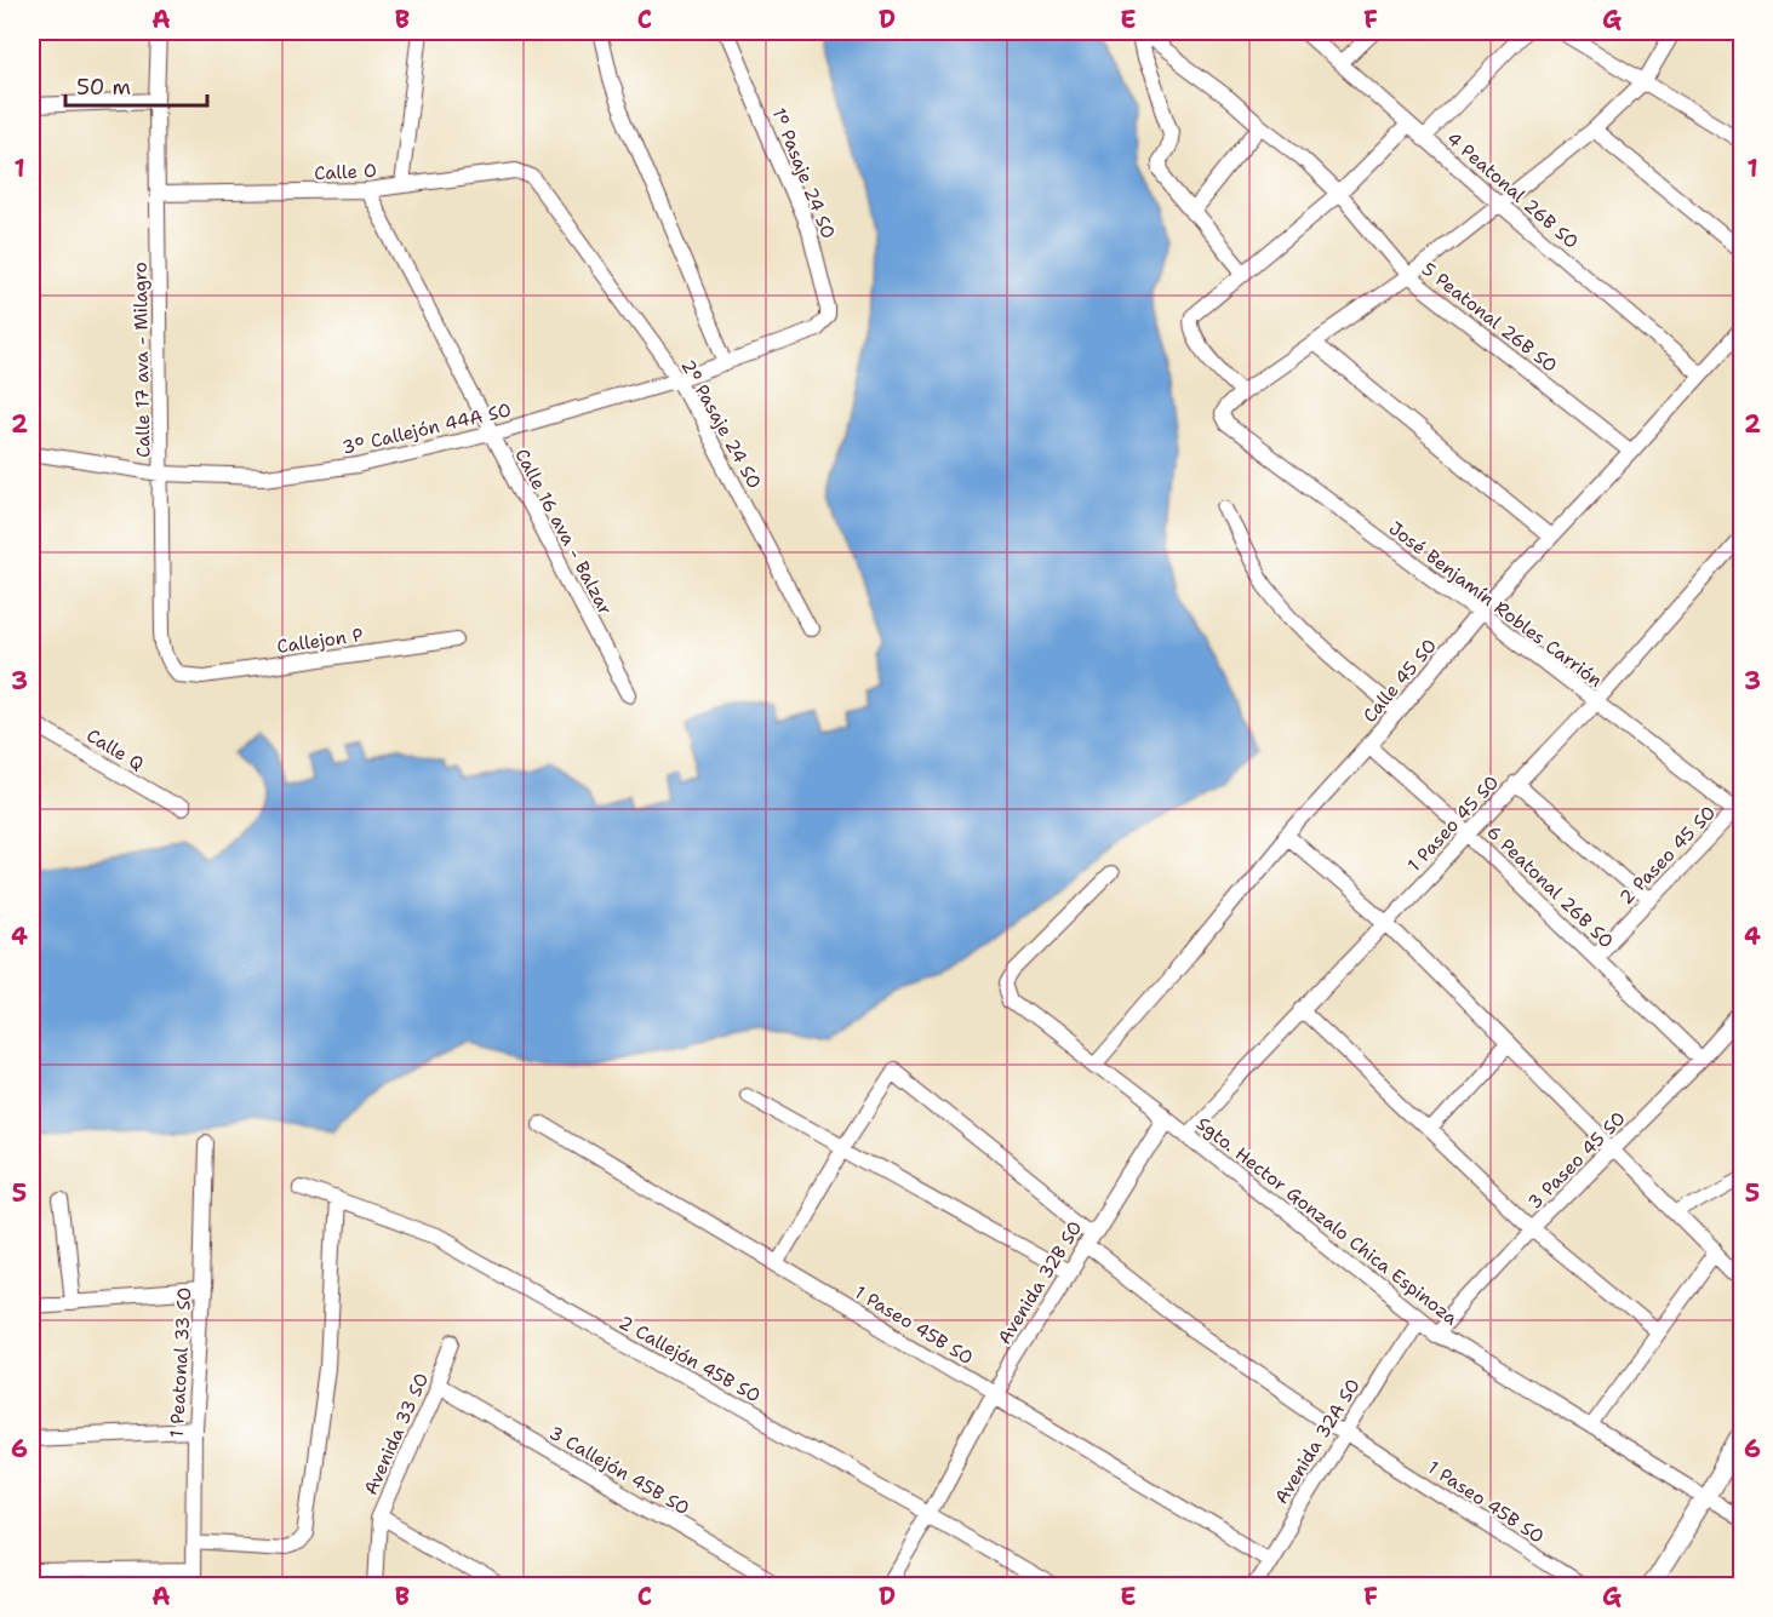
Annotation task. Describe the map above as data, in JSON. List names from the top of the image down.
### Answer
{
  "streets": {
    "street": [
      "Calle O",
      "1º Pasaje 24 SO",
      "4 Peatonal 26B SO",
      "5 Peatonal 26B SO",
      "Calle 17 ava - Milagro",
      "2º Pasaje 24 SO",
      "3° Callejón 44A SO",
      "Calle 16 ava - Balzar",
      "José Benjamín Robles Carrión",
      "Callejon P",
      "Calle 45 SO",
      "Calle Q",
      "1 Paseo 45 SO",
      "2 Paseo 45 SO",
      "6 Peatonal 26B SO",
      "3 Paseo 45 SO",
      "Sgto. Hector Gonzalo Chica Espinoza",
      "Avenida 32B SO",
      "1 Paseo 45B SO",
      "2 Callejón 45B SO",
      "1 Peatonal 33 SO",
      "Avenida 33 SO",
      "Avenida 32A SO",
      "3 Callejón 45B SO"
    ]
  },
  "crossings": [
    ["Calle O", "Calle 17 ava - Milagro"],
    ["Calle O", "2º Pasaje 24 SO"],
    ["Calle O", "Calle 16 ava - Balzar"],
    ["1º Pasaje 24 SO", "3° Callejón 44A SO"],
    ["4 Peatonal 26B SO", "Calle 45 SO"],
    ["5 Peatonal 26B SO", "Calle 45 SO"],
    ["Calle 17 ava - Milagro", "3° Callejón 44A SO"],
    ["Calle 17 ava - Milagro", "Callejon P"],
    ["2º Pasaje 24 SO", "3° Callejón 44A SO"],
    ["3° Callejón 44A SO", "Calle 16 ava - Balzar"],
    ["José Benjamín Robles Carrión", "Calle 45 SO"],
    ["José Benjamín Robles Carrión", "1 Paseo 45 SO"],
    ["José Benjamín Robles Carrión", "2 Paseo 45 SO"],
    ["Calle 45 SO", "6 Peatonal 26B SO"],
    ["Calle 45 SO", "Sgto. Hector Gonzalo Chica Espinoza"],
    ["1 Paseo 45 SO", "6 Peatonal 26B SO"],
    ["1 Paseo 45 SO", "Sgto. Hector Gonzalo Chica Espinoza"],
    ["2 Paseo 45 SO", "6 Peatonal 26B SO"],
    ["6 Peatonal 26B SO", "3 Paseo 45 SO"],
    ["3 Paseo 45 SO", "Sgto. Hector Gonzalo Chica Espinoza"],
    ["Sgto. Hector Gonzalo Chica Espinoza", "Avenida 32B SO"],
    ["Sgto. Hector Gonzalo Chica Espinoza", "Avenida 32A SO"],
    ["Avenida 32B SO", "1 Paseo 45B SO"],
    ["Avenida 32B SO", "2 Callejón 45B SO"],
    ["1 Paseo 45B SO", "Avenida 32A SO"],
    ["Avenida 33 SO", "3 Callejón 45B SO"]
  ],
  "scale_bar": "50 m",
  "grid": {
    "columns": [
      "A",
      "B",
      "C",
      "D",
      "E",
      "F",
      "G"
    ],
    "rows": [
      "1",
      "2",
      "3",
      "4",
      "5",
      "6"
    ]
  }
}
